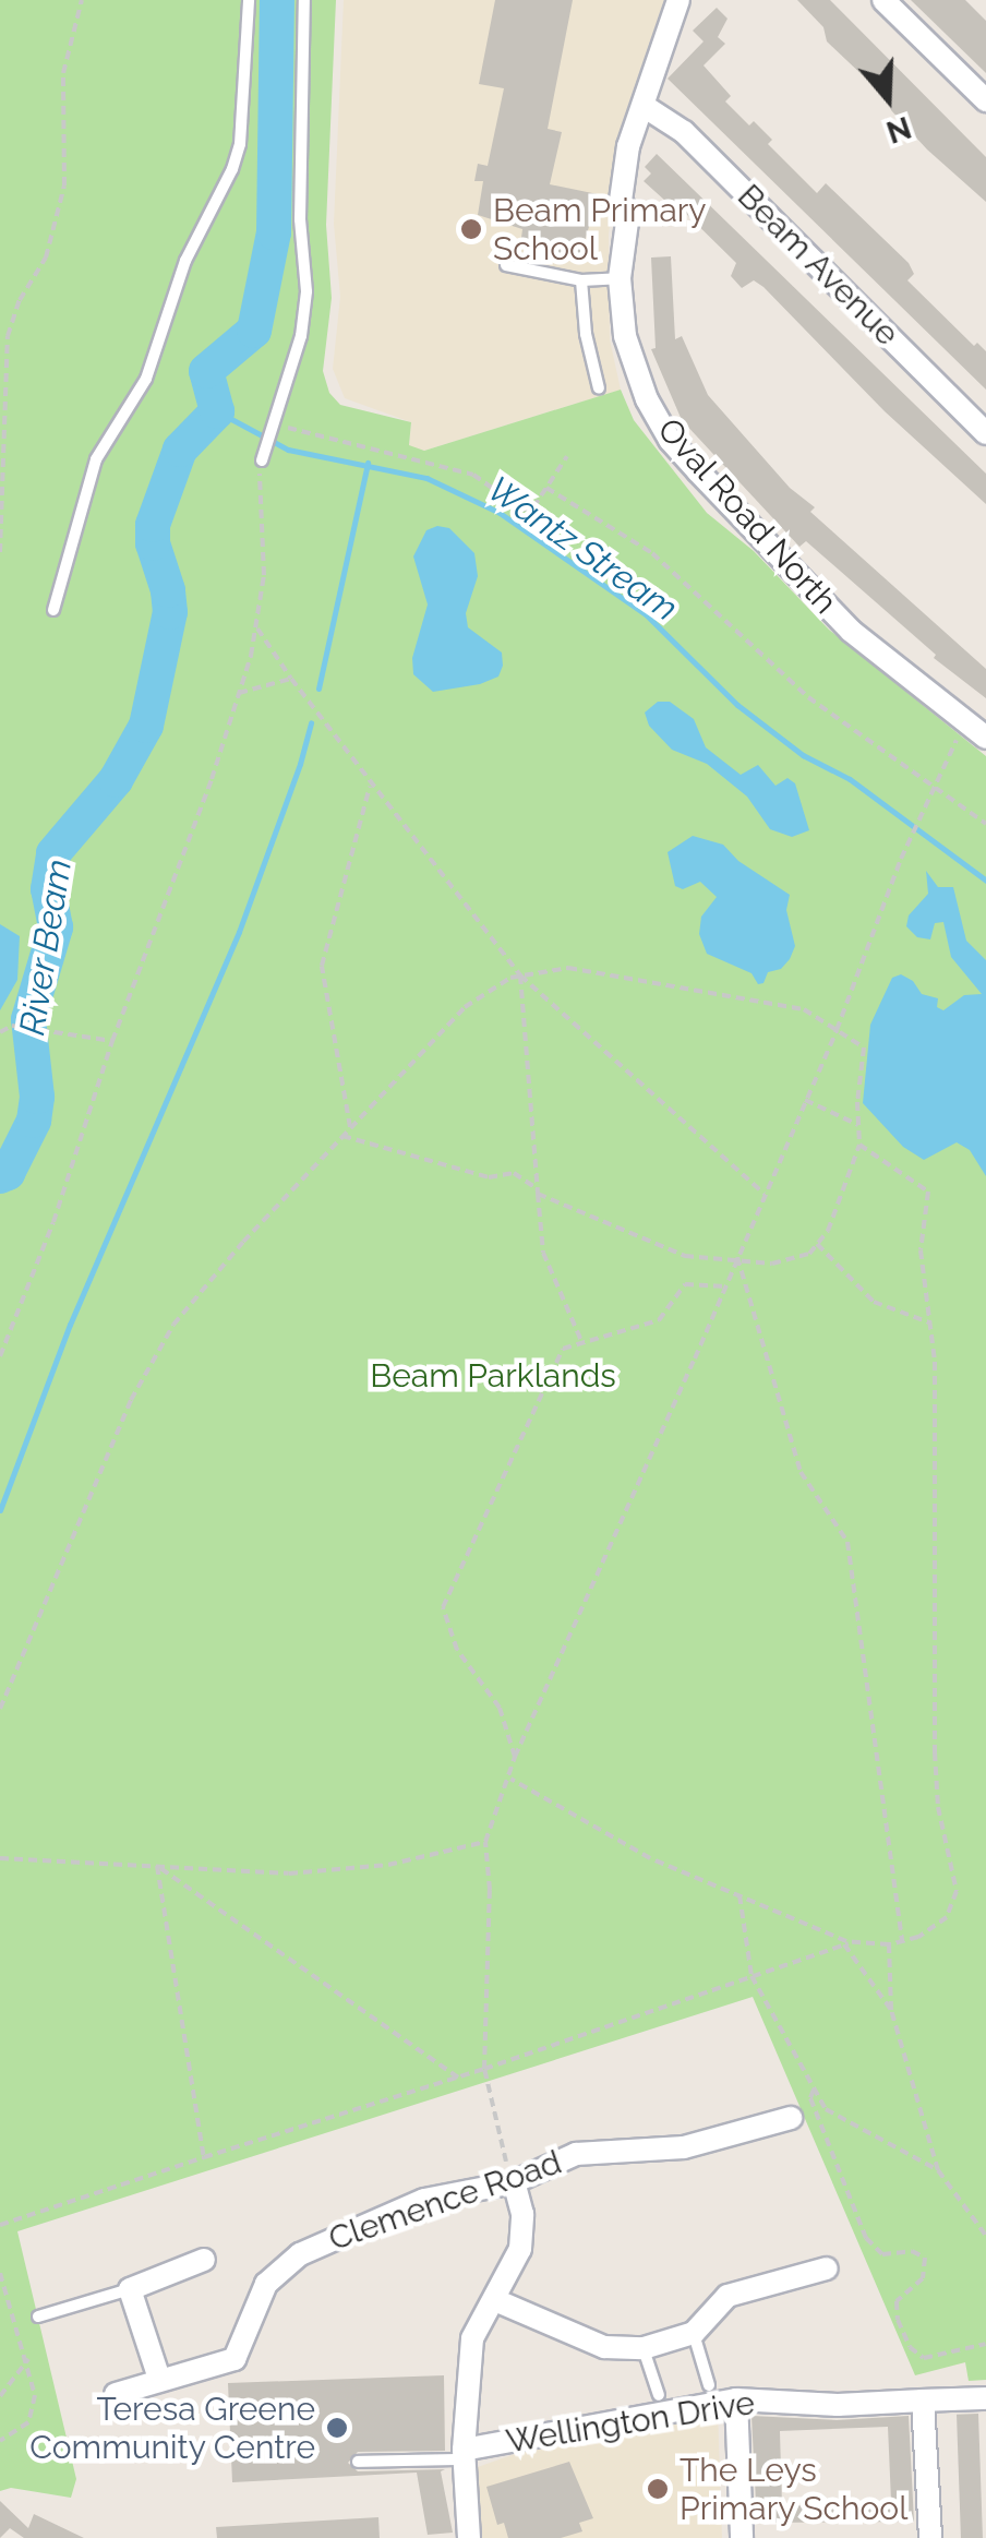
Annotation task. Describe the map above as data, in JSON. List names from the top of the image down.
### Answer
{
  "streets": {
    "street": [
      "Beam Avenue",
      "Oval Road North",
      "Clemence Road",
      "Wellington Drive"
    ]
  },
  "crossings": [
    ["Beam Avenue", "Oval Road North"]
  ],
  "water": ["Wantz Stream", "River Beam"],
  "parks": ["Beam Parklands"],
  "places": ["Beam Primary School", "Teresa Greene Community Centre", "The Leys Primary School"],
  "north": "bottom"
}
